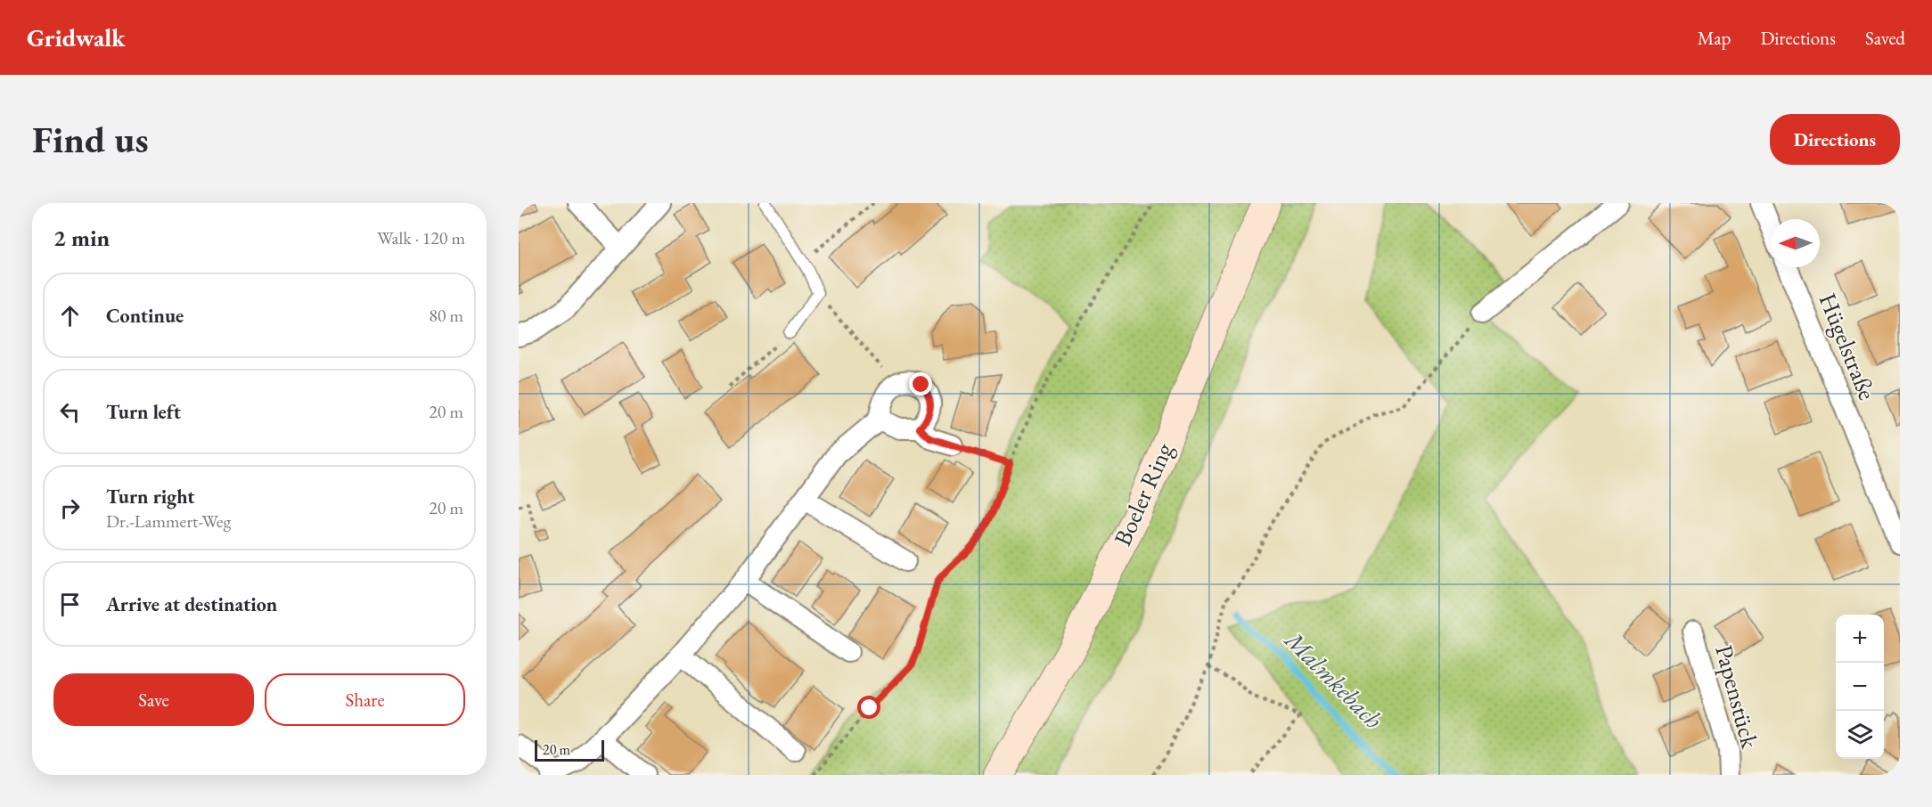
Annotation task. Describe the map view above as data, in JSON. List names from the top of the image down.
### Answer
{
  "streets": {
    "main road": ["Boeler Ring"],
    "street": ["Hügelstraße", "Papenstück"]
  },
  "water": ["Malmkebach"],
  "scale_bar": "20 m",
  "north": "left",
  "page": {
    "header": "Gridwalk",
    "nav": ["Map", "Directions", "Saved"],
    "buttons": [
      "Directions",
      ["Save", "Share"]
    ],
    "title": "Find us",
    "heading": ["2 min", "Walk · 120 m"],
    "list": [
      ["Continue", "80 m"],
      ["Turn left", "20 m"],
      ["Turn right", "Dr.-Lammert-Weg", "20 m"],
      "Arrive at destination"
    ],
    "map_buttons": ["+", "−"],
    "scale": "20 m"
  }
}
